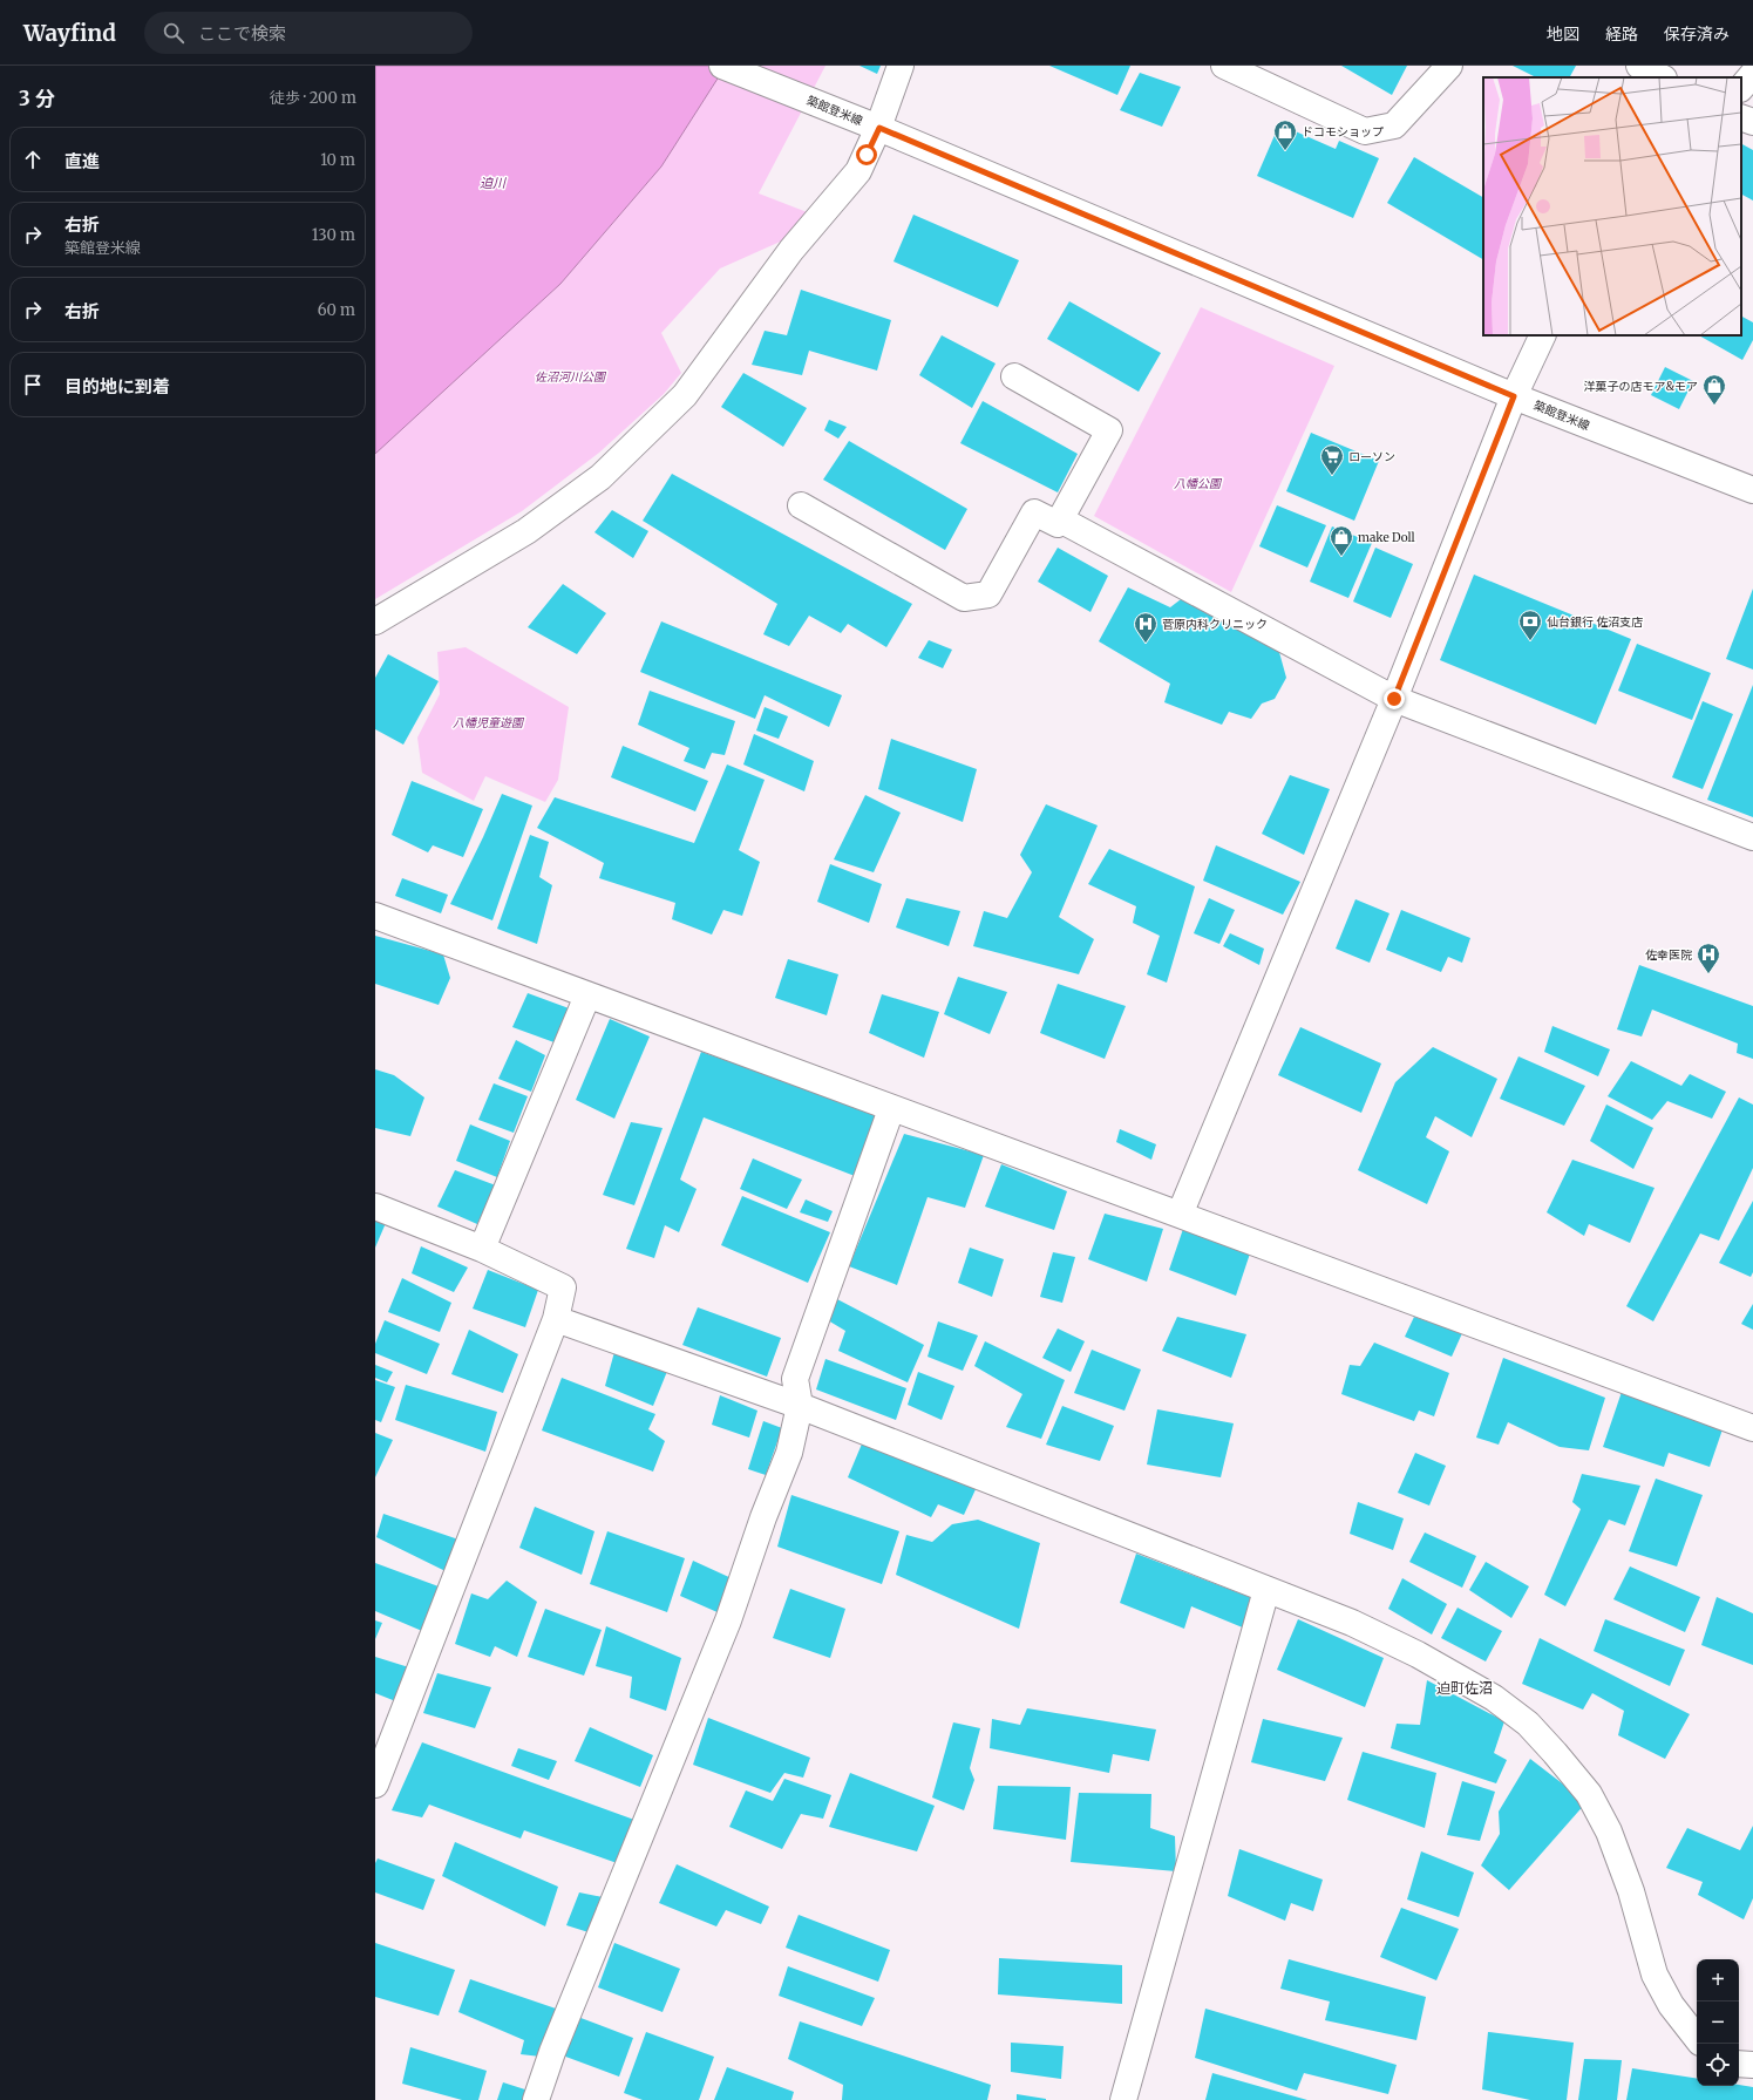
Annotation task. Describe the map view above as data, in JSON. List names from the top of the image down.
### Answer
{
  "streets": {
    "street": ["築館登米線"]
  },
  "districts": ["迫町佐沼"],
  "water": ["迫川"],
  "parks": ["佐沼河川公園", "八幡公園", "八幡児童遊園"],
  "places": {
    "shop": ["ドコモショップ", "洋菓子の店モア&モア", "make Doll"],
    "supermarket": ["ローソン"],
    "bank": ["仙台銀行 佐沼支店"],
    "hospital": ["菅原内科クリニック", "佐幸医院"]
  },
  "page": {
    "header": "Wayfind",
    "search": "ここで検索",
    "nav": ["地図", "経路", "保存済み"],
    "heading": ["3 分", "徒歩 · 200 m"],
    "list": [
      ["直進", "10 m"],
      ["右折", "築館登米線", "130 m"],
      ["右折", "60 m"],
      "目的地に到着"
    ],
    "map_buttons": ["+", "−"]
  }
}
